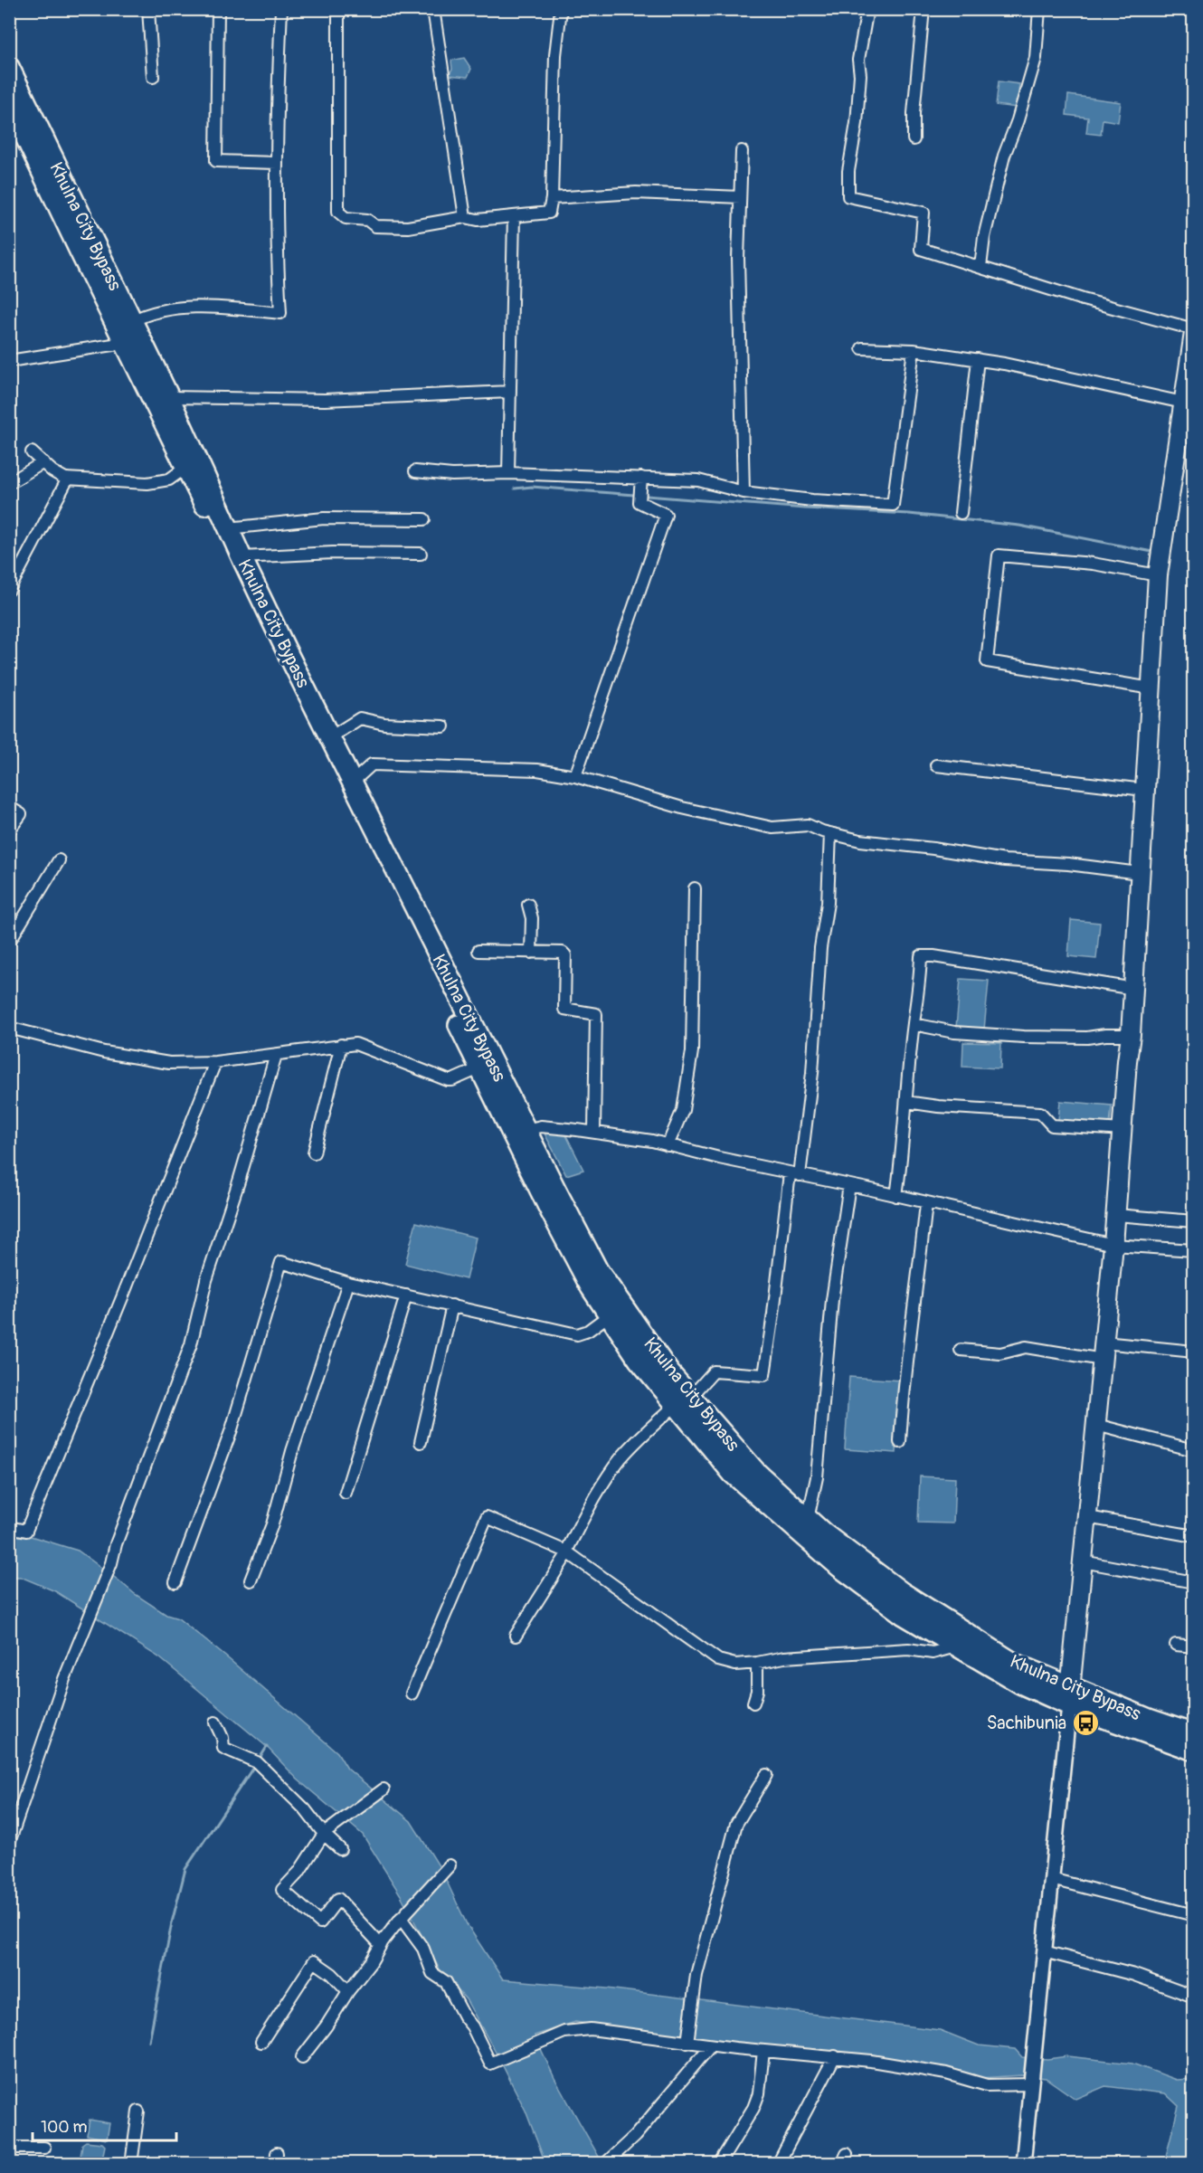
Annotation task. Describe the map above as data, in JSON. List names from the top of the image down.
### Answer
{
  "streets": {
    "highway": ["Khulna City Bypass"]
  },
  "places": {
    "bus stop": ["Sachibunia"]
  },
  "scale_bar": "100 m"
}
